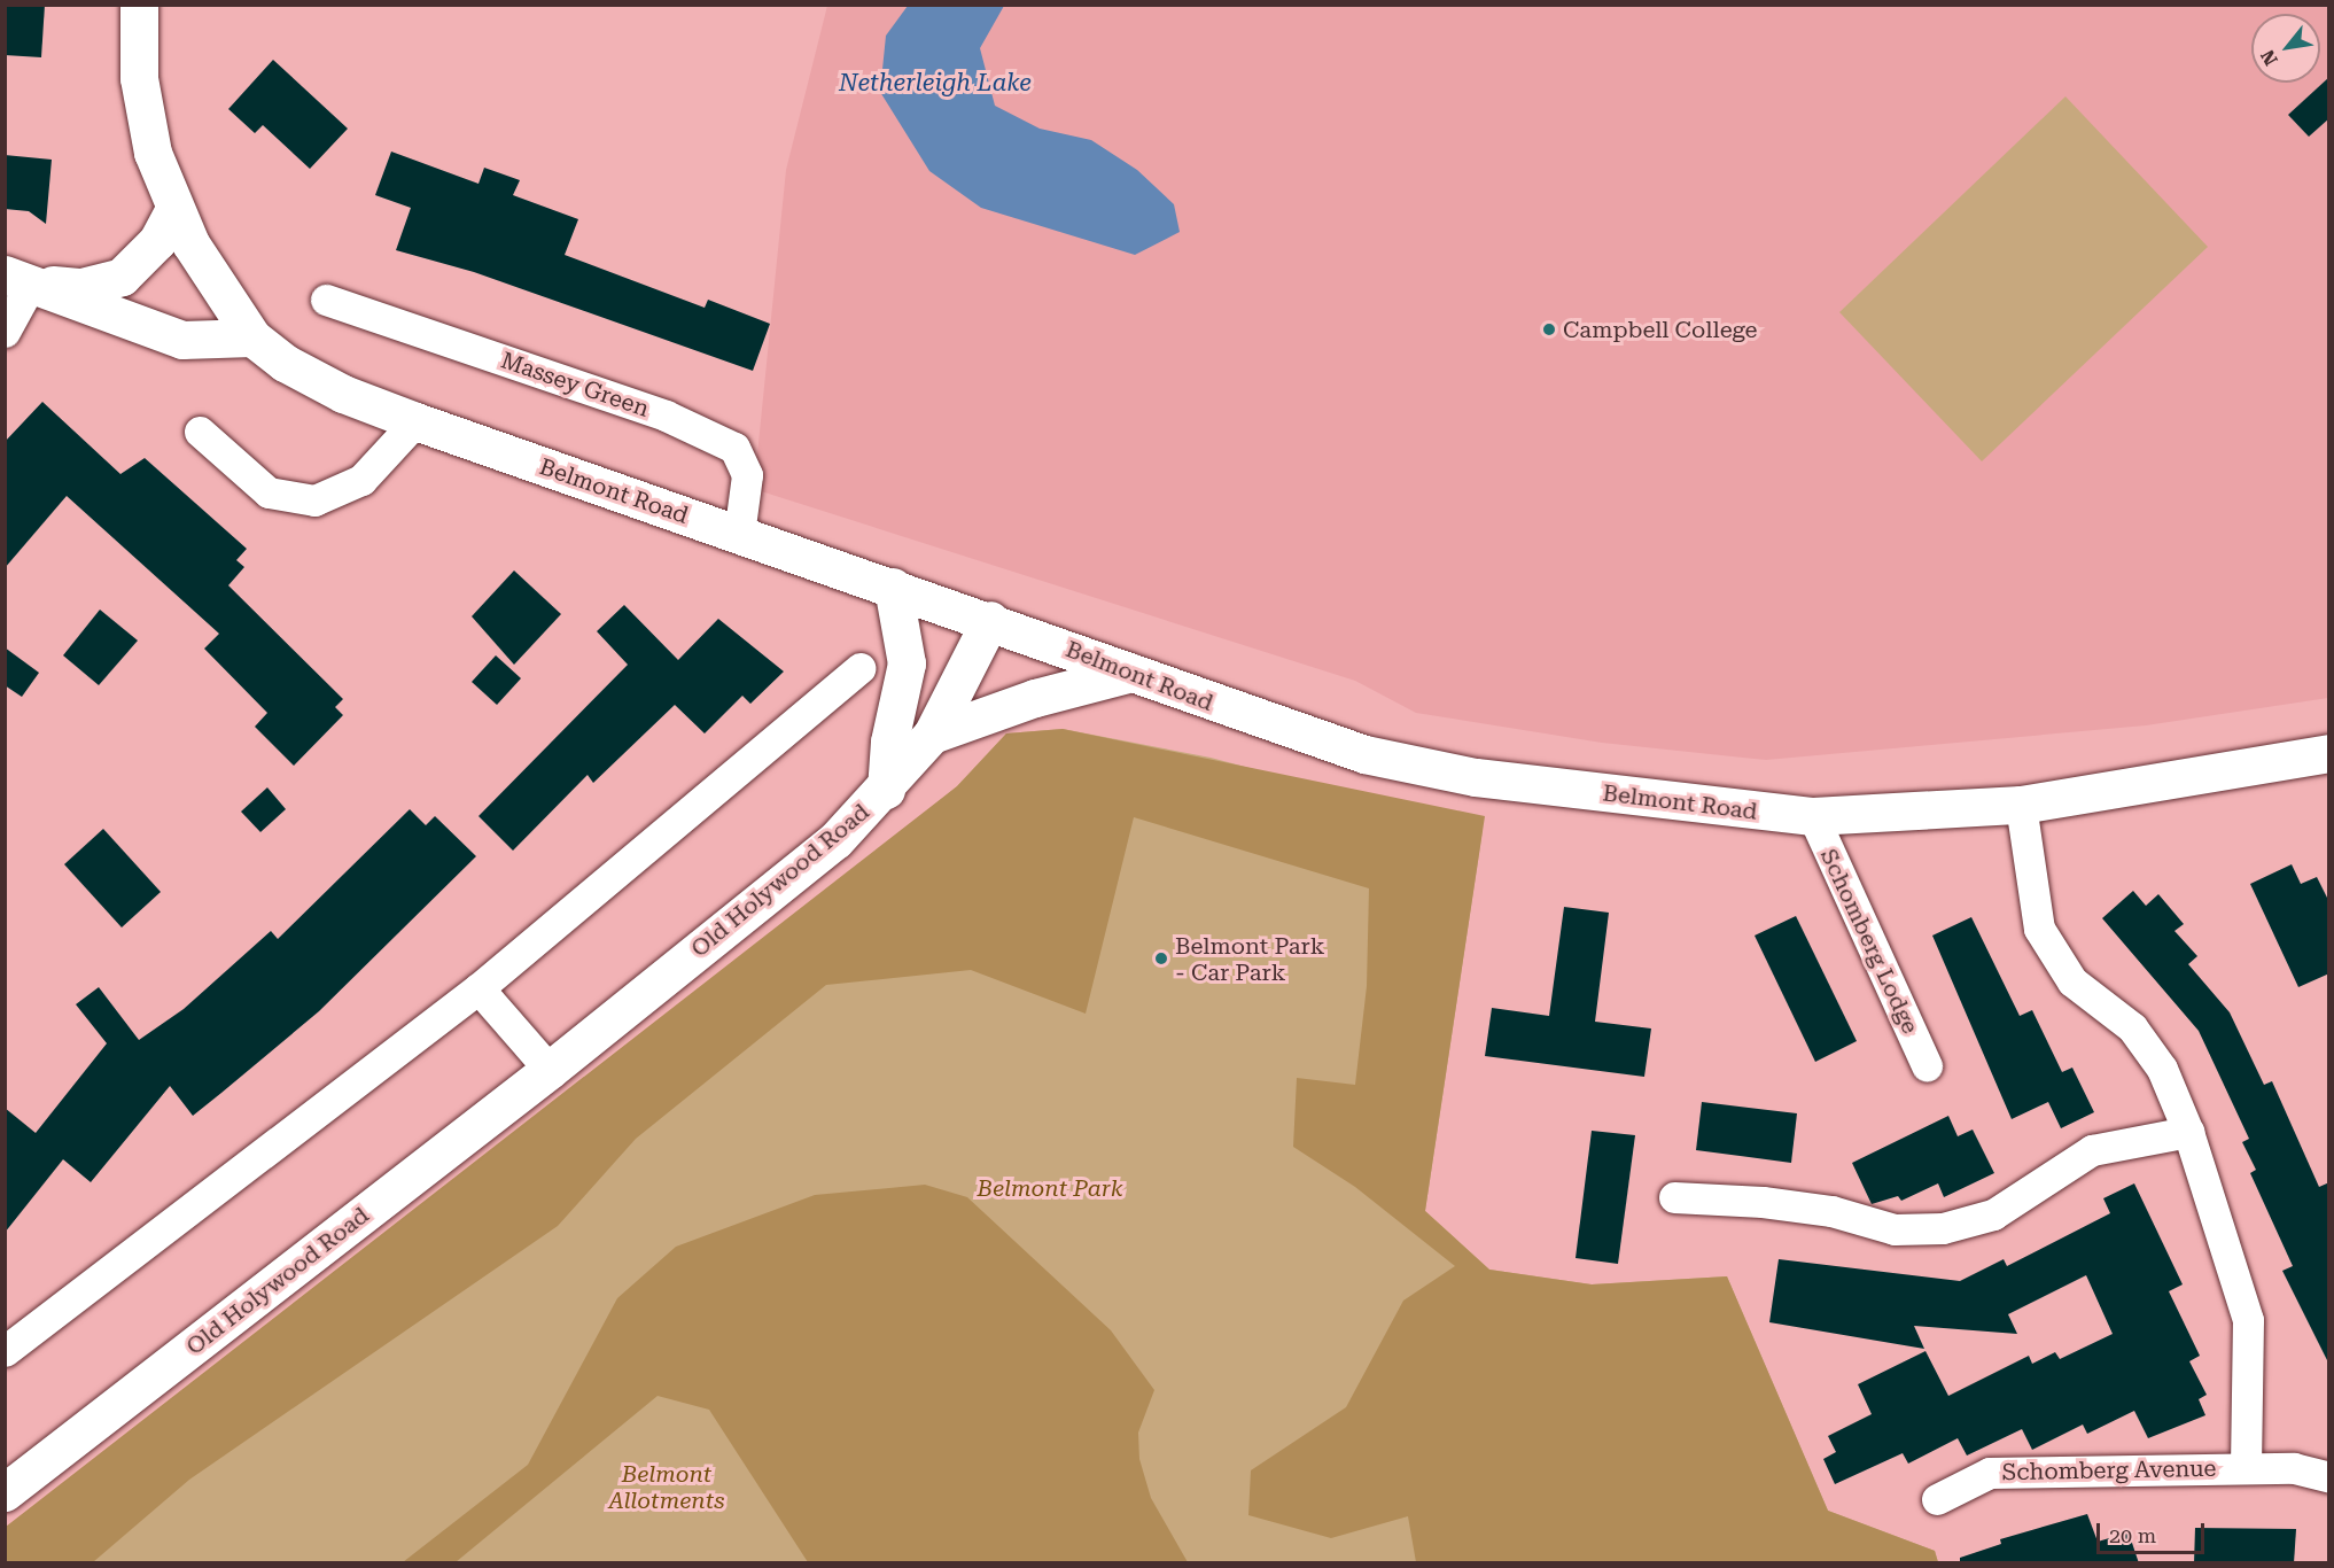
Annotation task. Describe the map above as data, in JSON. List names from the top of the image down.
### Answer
{
  "streets": {
    "main road": ["Belmont Road", "Old Holywood Road"],
    "street": ["Massey Green", "Schomberg Lodge", "Schomberg Avenue"]
  },
  "crossings": [
    ["Massey Green", "Belmont Road"],
    ["Belmont Road", "Old Holywood Road"],
    ["Belmont Road", "Schomberg Lodge"],
    ["Belmont Road", "Schomberg Avenue"]
  ],
  "water": ["Netherleigh Lake"],
  "parks": ["Belmont Park", "Belmont Allotments"],
  "places": ["Campbell College", "Belmont Park - Car Park"],
  "scale_bar": "20 m",
  "north": "bottom left"
}
